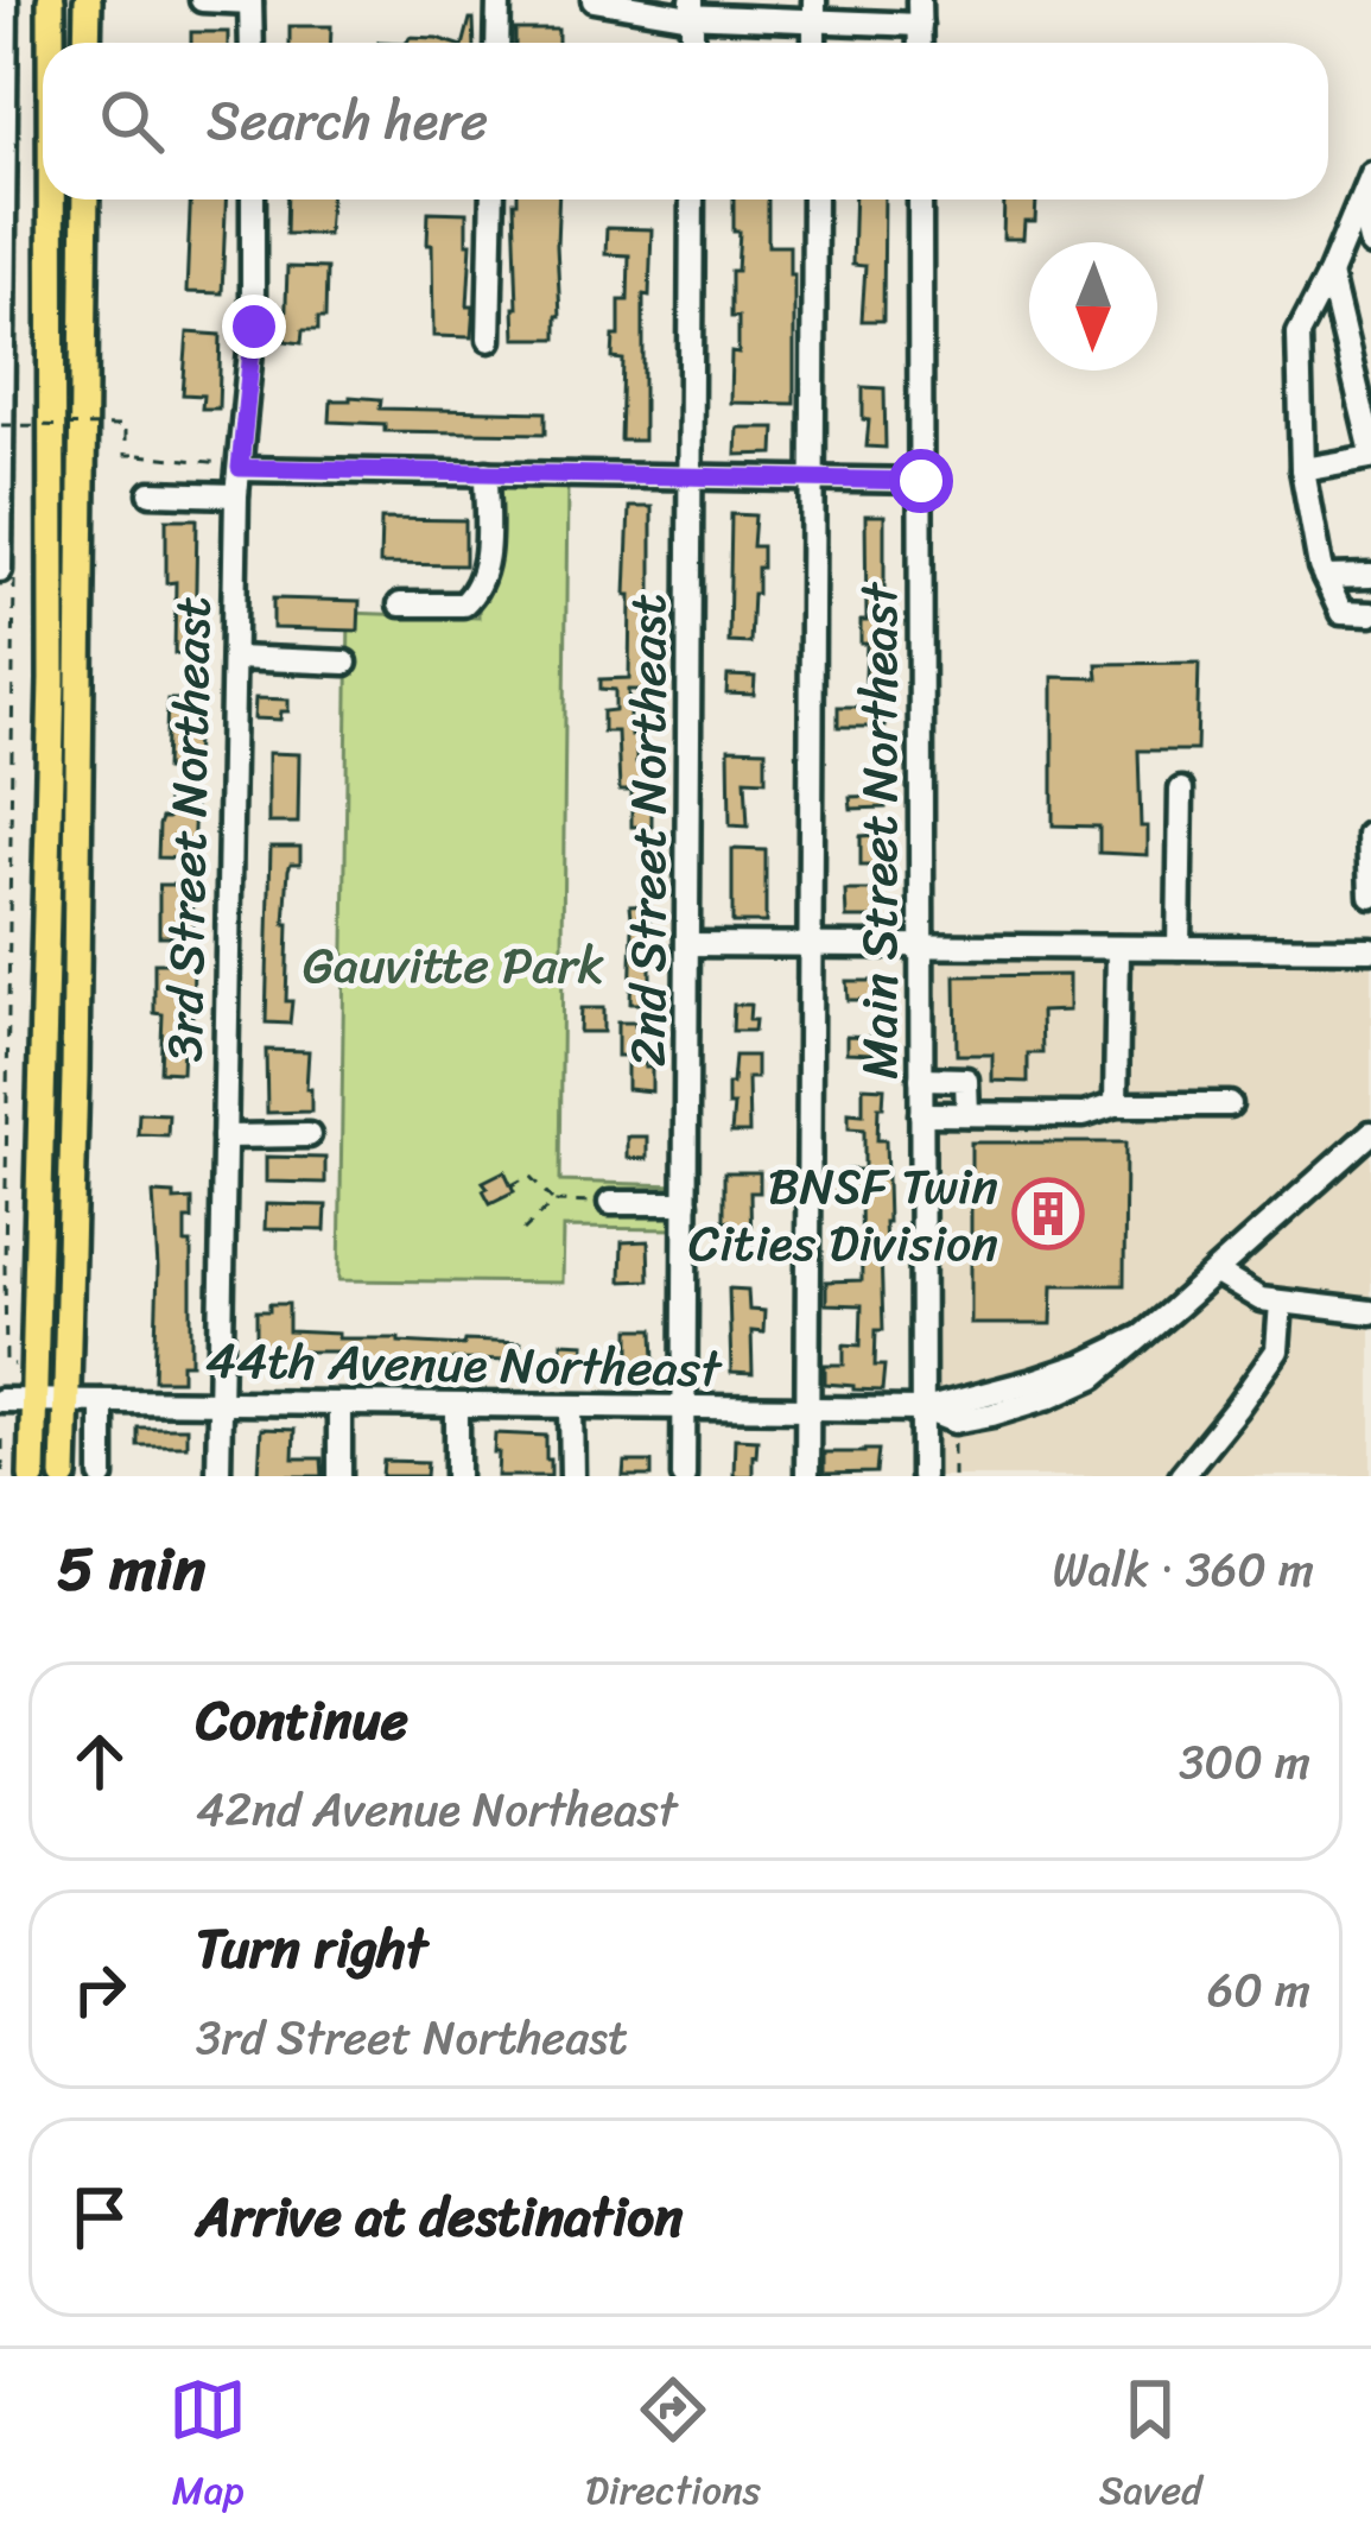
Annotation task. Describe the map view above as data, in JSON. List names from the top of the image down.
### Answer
{
  "streets": {
    "street": [
      "3rd Street Northeast",
      "2nd Street Northeast",
      "Main Street Northeast",
      "44th Avenue Northeast"
    ]
  },
  "crossings": [
    ["3rd Street Northeast", "44th Avenue Northeast"],
    ["2nd Street Northeast", "44th Avenue Northeast"],
    ["Main Street Northeast", "44th Avenue Northeast"]
  ],
  "parks": ["Gauvitte Park"],
  "places": {
    "building": ["BNSF Twin Cities Division"]
  },
  "north": "bottom",
  "page": {
    "search": "Search here",
    "heading": ["5 min", "Walk · 360 m"],
    "list": [
      ["Continue", "42nd Avenue Northeast", "300 m"],
      ["Turn right", "3rd Street Northeast", "60 m"],
      "Arrive at destination"
    ],
    "nav": ["Map", "Directions", "Saved"]
  }
}
